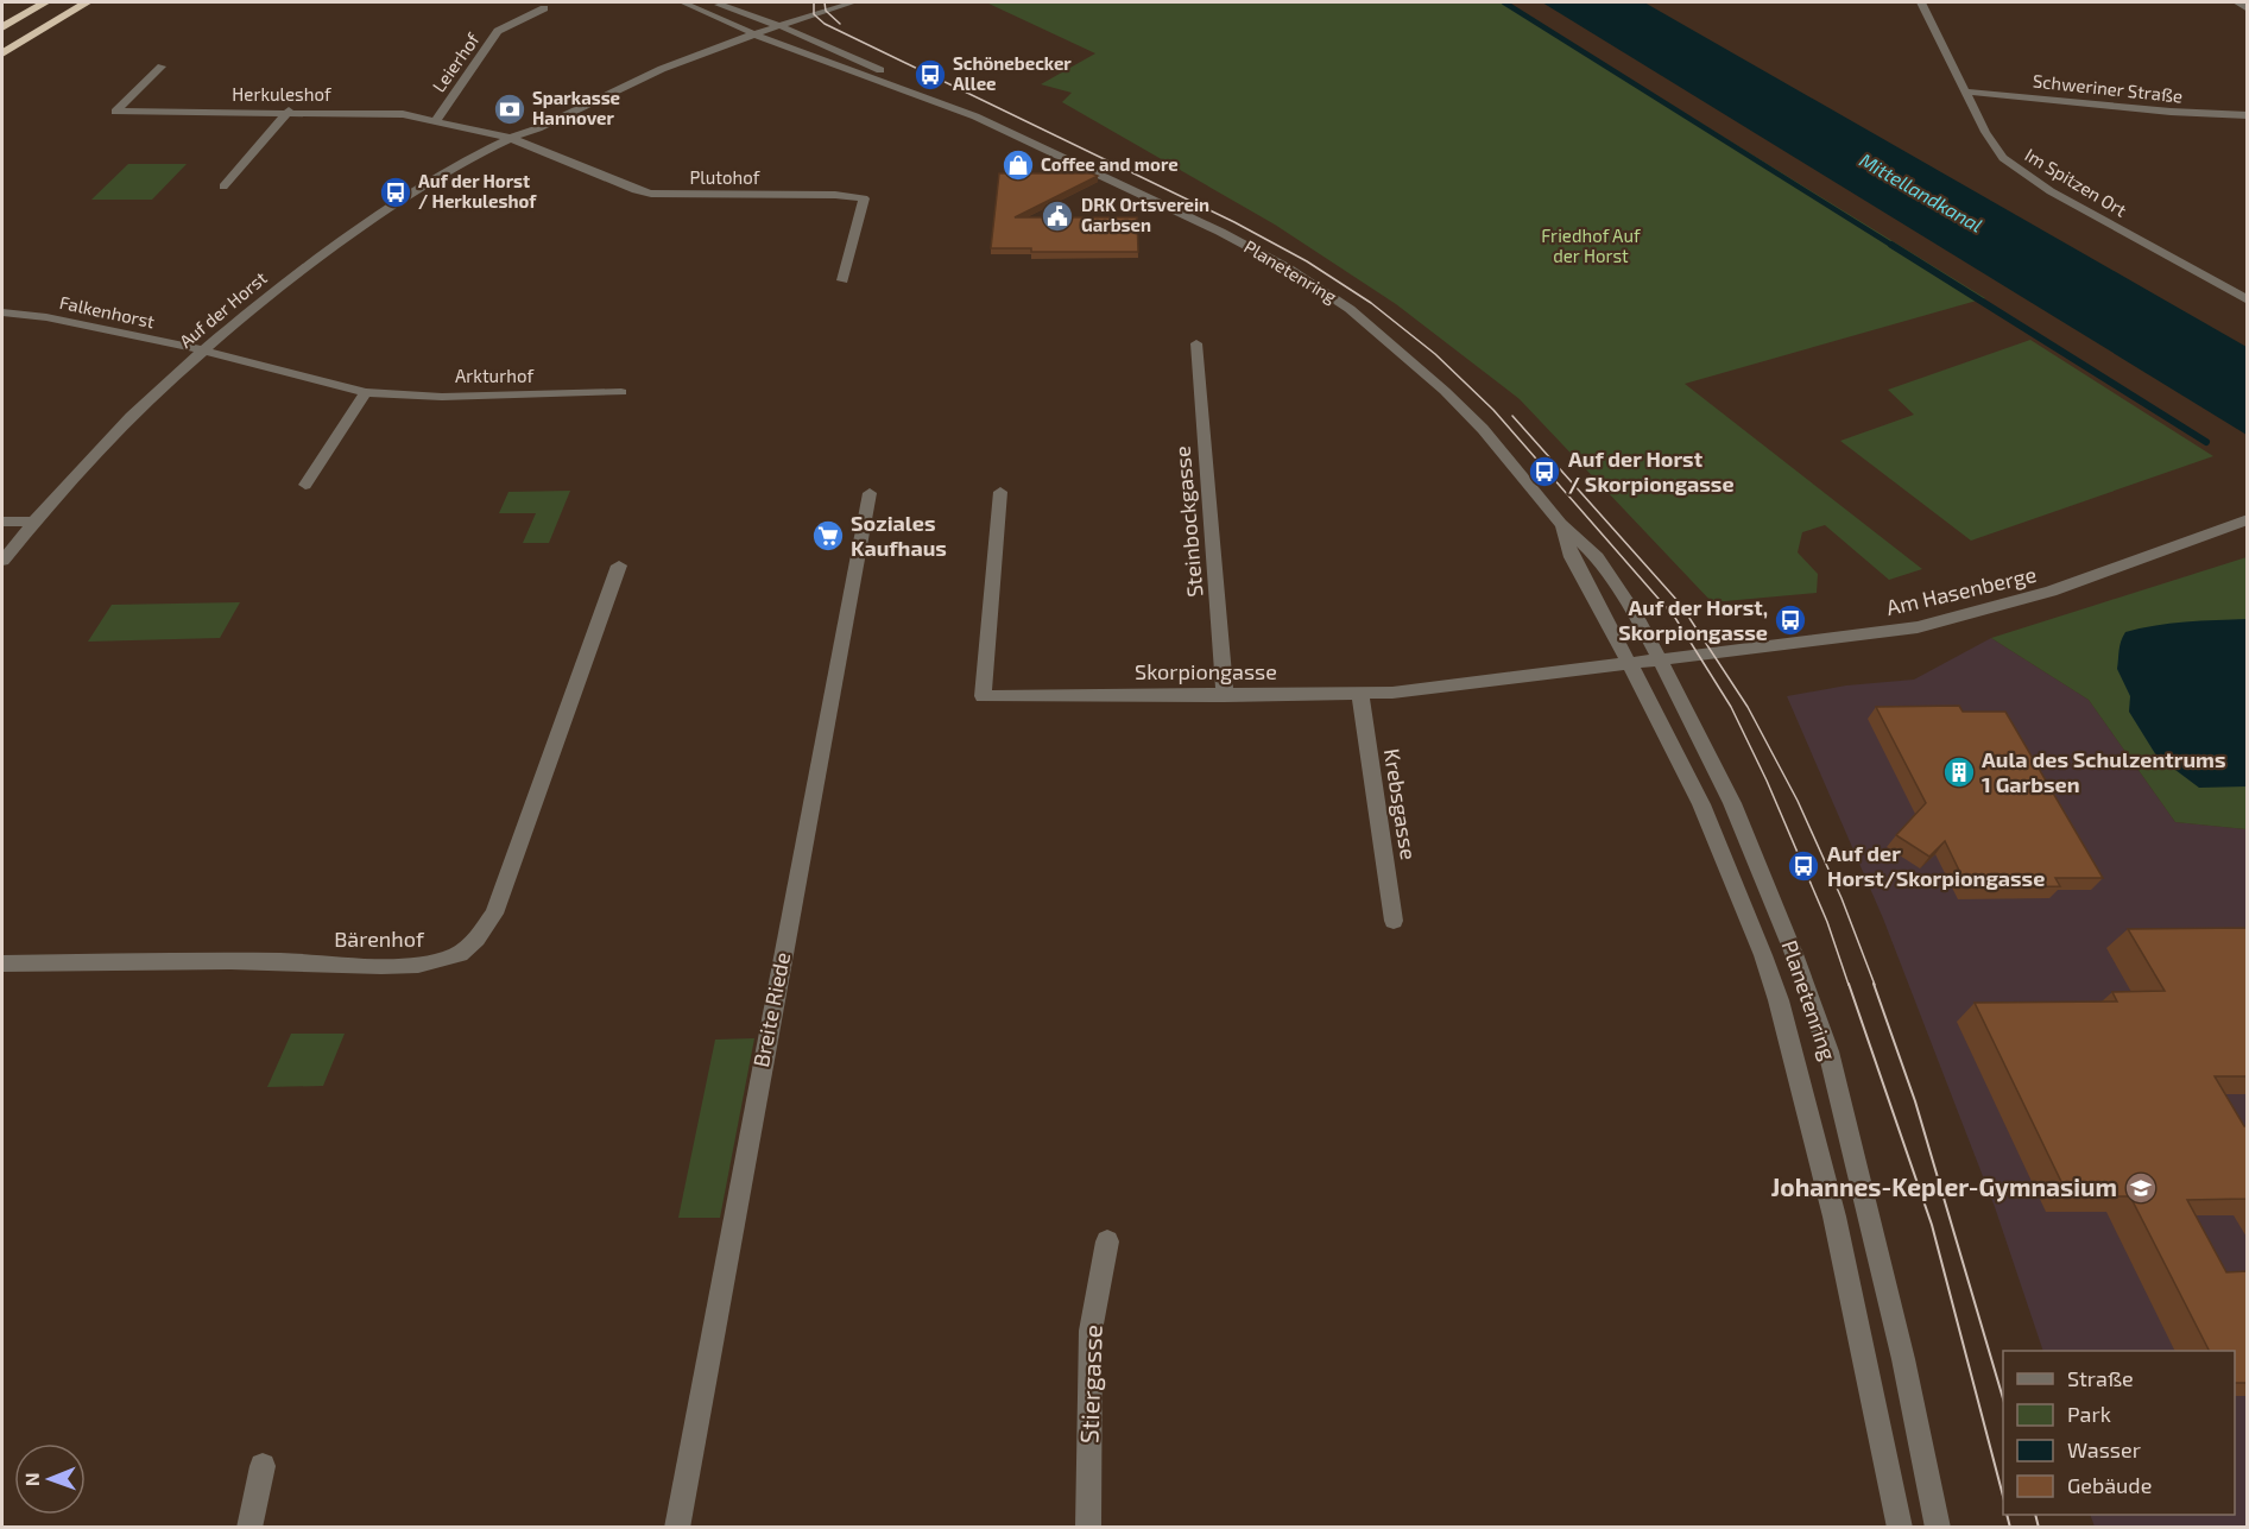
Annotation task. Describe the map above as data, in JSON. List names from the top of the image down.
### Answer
{
  "streets": {
    "street": [
      "Leierhof",
      "Schweriner Straße",
      "Herkuleshof",
      "Plutohof",
      "Im Spitzen Ort",
      "Planetenring",
      "Auf der Horst",
      "Falkenhorst",
      "Arkturhof",
      "Steinbockgasse",
      "Am Hasenberge",
      "Skorpiongasse",
      "Krebsgasse",
      "Bärenhof",
      "Breite Riede",
      "Stiergasse"
    ]
  },
  "crossings": [
    ["Leierhof", "Herkuleshof"],
    ["Schweriner Straße", "Im Spitzen Ort"],
    ["Herkuleshof", "Plutohof"],
    ["Herkuleshof", "Auf der Horst"],
    ["Plutohof", "Auf der Horst"],
    ["Planetenring", "Auf der Horst"],
    ["Planetenring", "Am Hasenberge"],
    ["Planetenring", "Skorpiongasse"],
    ["Auf der Horst", "Falkenhorst"],
    ["Auf der Horst", "Arkturhof"],
    ["Falkenhorst", "Arkturhof"],
    ["Steinbockgasse", "Skorpiongasse"],
    ["Am Hasenberge", "Skorpiongasse"],
    ["Skorpiongasse", "Krebsgasse"]
  ],
  "water": ["Mittellandkanal"],
  "parks": ["Friedhof Auf der Horst"],
  "places": {
    "bus stop": [
      "Schönebecker Allee",
      "Auf der Horst / Herkuleshof",
      "Auf der Horst / Skorpiongasse",
      "Auf der Horst, Skorpiongasse",
      "Auf der Horst/Skorpiongasse"
    ],
    "bank": ["Sparkasse Hannover"],
    "shop": ["Coffee and more"],
    "public building": ["DRK Ortsverein Garbsen"],
    "supermarket": ["Soziales Kaufhaus"],
    "building": ["Aula des Schulzentrums 1 Garbsen"],
    "school or university": ["Johannes-Kepler-Gymnasium"]
  },
  "legend": [
    "Straße",
    "Park",
    "Wasser",
    "Gebäude"
  ],
  "north": "left"
}
